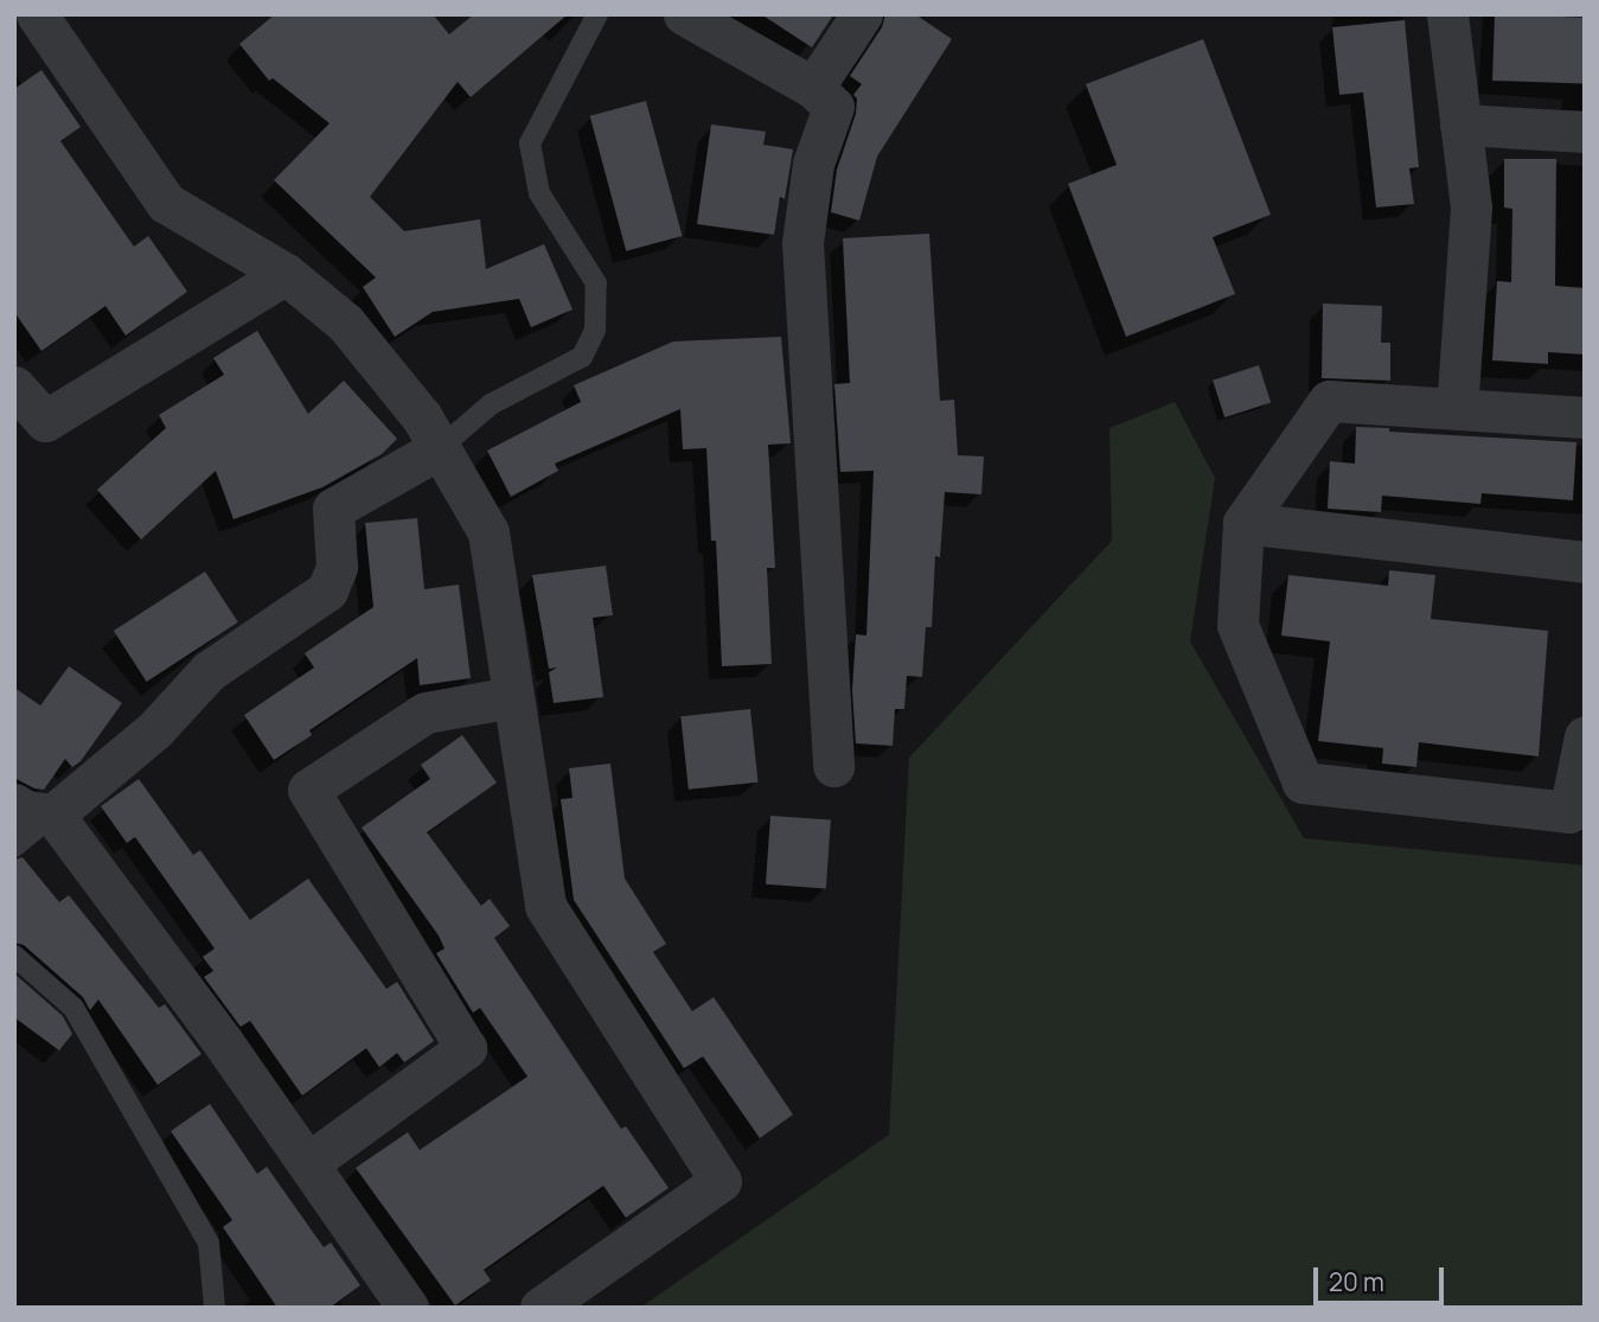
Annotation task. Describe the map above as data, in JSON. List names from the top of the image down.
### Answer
{
  "scale_bar": "20 m"
}
